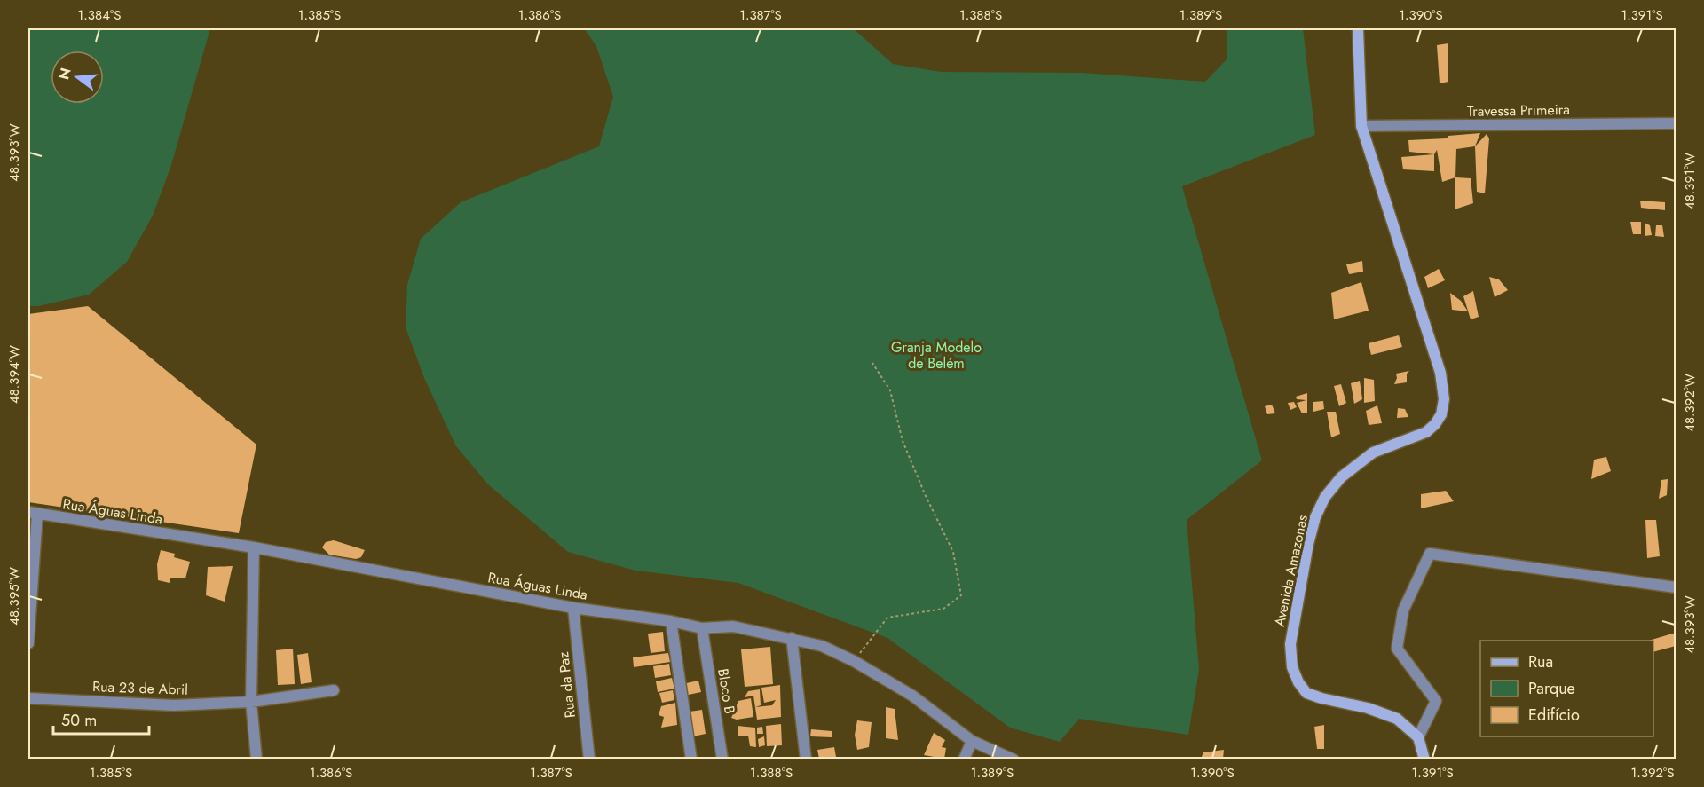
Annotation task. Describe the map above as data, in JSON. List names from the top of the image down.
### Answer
{
  "streets": {
    "street": [
      "Travessa Primeira",
      "Rua Águas Linda",
      "Avenida Amazonas",
      "Rua da Paz",
      "Rua 23 de Abril",
      "Bloco B"
    ]
  },
  "crossings": [
    ["Travessa Primeira", "Avenida Amazonas"],
    ["Rua Águas Linda", "Rua da Paz"],
    ["Rua Águas Linda", "Bloco B"]
  ],
  "parks": ["Granja Modelo de Belém"],
  "legend": ["Rua", "Parque", "Edifício"],
  "scale_bar": "50 m",
  "north": "left",
  "coordinates": [
    "1.384°S",
    "1.385°S",
    "1.386°S",
    "1.387°S",
    "1.388°S",
    "1.389°S",
    "1.390°S",
    "1.391°S",
    "48.393°W",
    "48.391°W",
    "48.394°W",
    "48.392°W",
    "48.395°W",
    "1.392°S"
  ]
}
